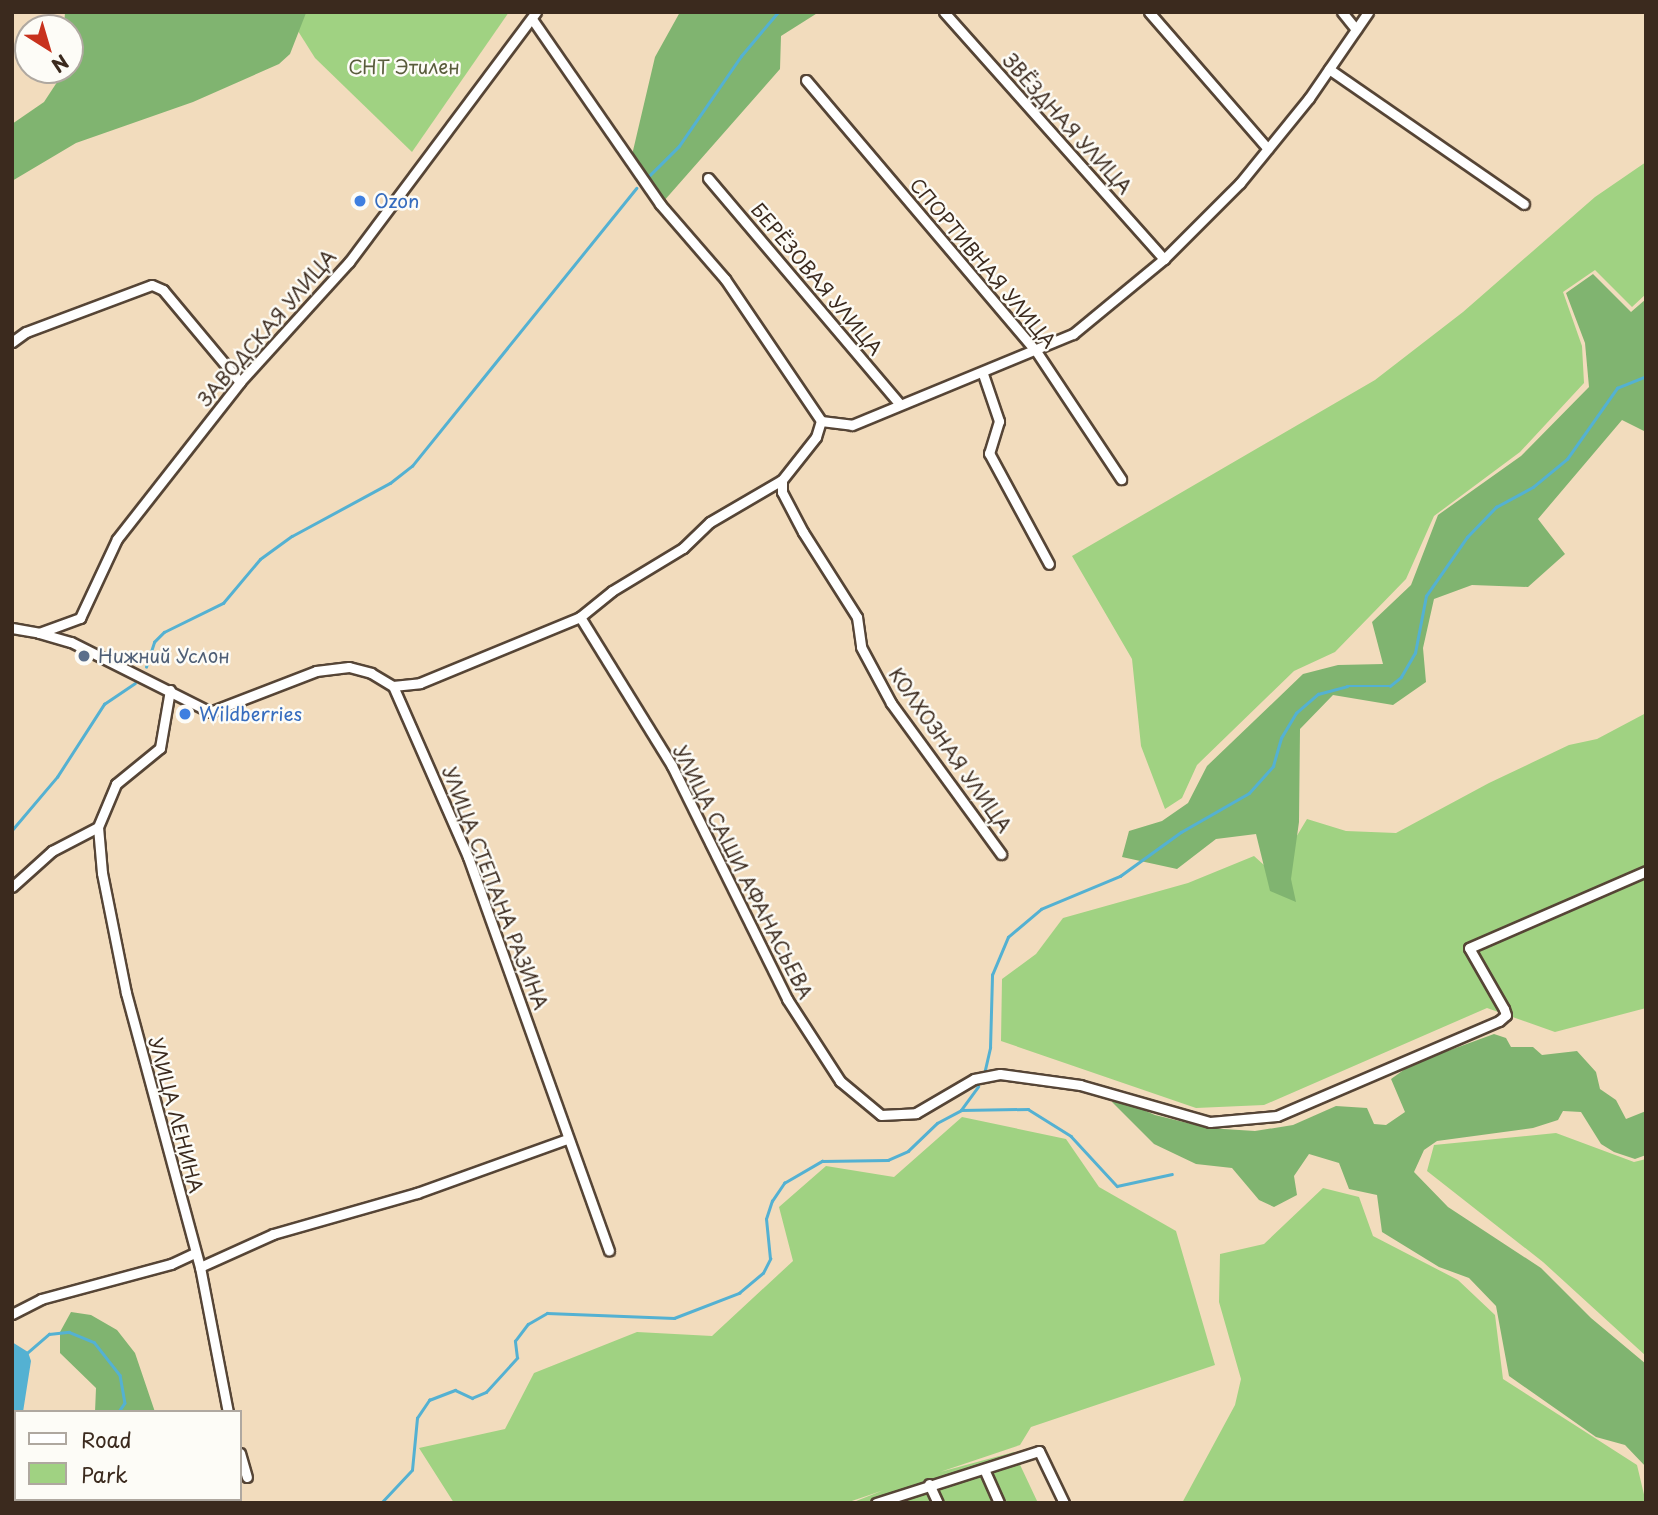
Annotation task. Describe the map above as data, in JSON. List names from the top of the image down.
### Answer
{
  "streets": {
    "street": [
      "ЗВЁЗДНАЯ УЛИЦА",
      "СПОРТИВНАЯ УЛИЦА",
      "БЕРЁЗОВАЯ УЛИЦА",
      "ЗАВОДСКАЯ УЛИЦА",
      "КОЛХОЗНАЯ УЛИЦА",
      "УЛИЦА САШИ АФАНАСЬЕВА",
      "УЛИЦА СТЕПАНА РАЗИНА",
      "УЛИЦА ЛЕНИНА"
    ]
  },
  "parks": ["СНТ Этилен"],
  "places": ["Ozon", "Нижний Услон", "Wildberries"],
  "legend": ["Road", "Park"],
  "north": "bottom right"
}
